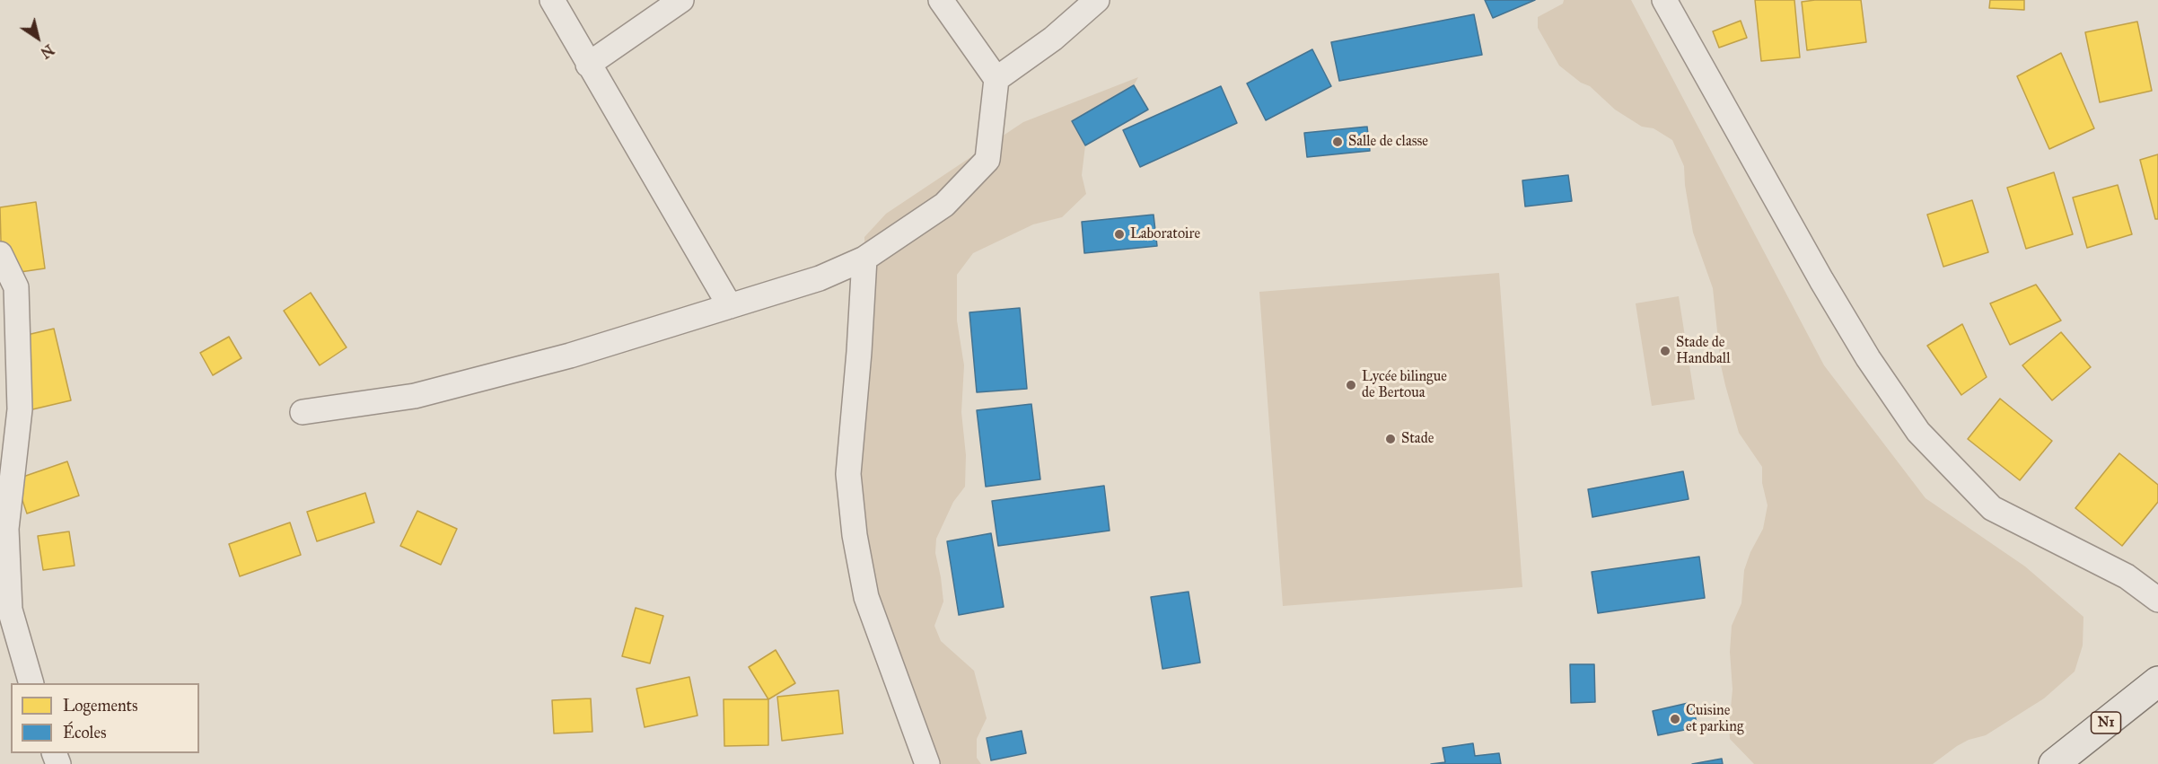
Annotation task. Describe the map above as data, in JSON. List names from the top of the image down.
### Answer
{
  "streets": {
    "highway": ["N1"]
  },
  "places": [
    "Salle de classe",
    "Laboratoire",
    "Stade de Handball",
    "Lycée bilingue de Bertoua",
    "Stade",
    "Cuisine et parking"
  ],
  "legend": ["Logements", "Écoles"],
  "north": "bottom right"
}
